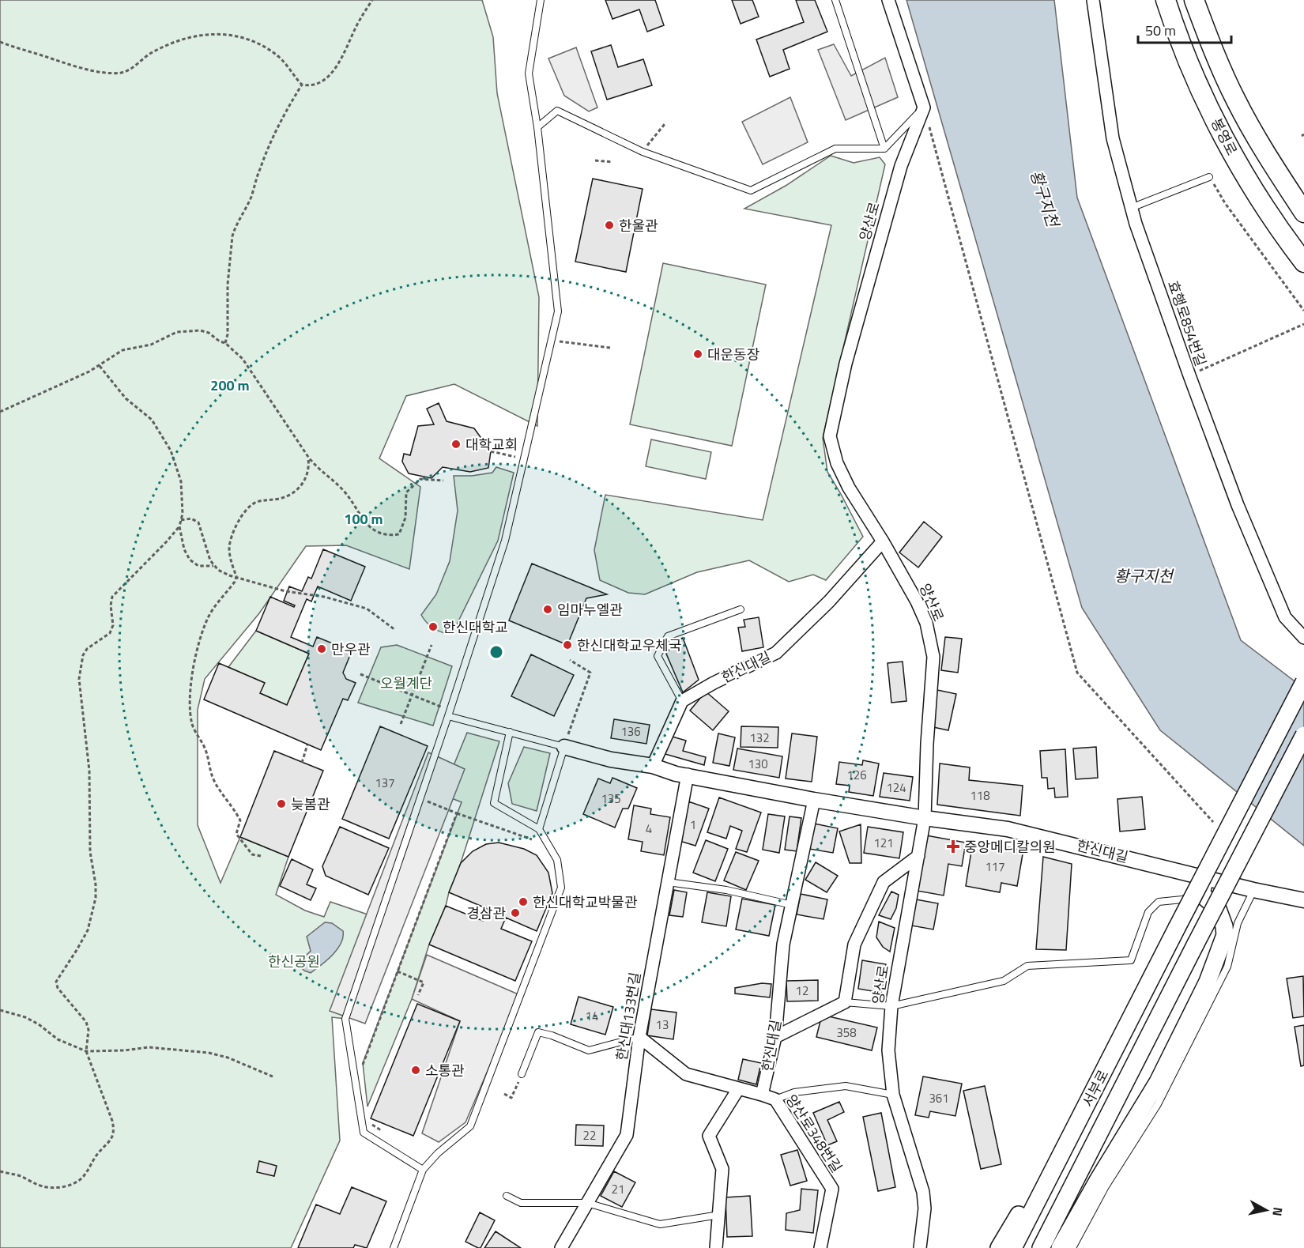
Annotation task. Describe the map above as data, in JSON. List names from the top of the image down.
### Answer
{
  "streets": {
    "highway": ["봉영로"],
    "main road": ["서부로"],
    "street": [
      "양산로",
      "효행로854번길",
      "한신대길",
      "한신대133번길",
      "양산로348번길"
    ]
  },
  "crossings": [
    ["양산로", "한신대길"],
    ["한신대길", "한신대133번길"],
    ["한신대길", "양산로348번길"],
    ["한신대133번길", "양산로348번길"]
  ],
  "water": ["황구지천"],
  "parks": ["오월계단", "한신공원"],
  "places": {
    "other": [
      "한울관",
      "대운동장",
      "대학교회",
      "임마누엘관",
      "한신대학교",
      "한신대학교우체국",
      "만우관",
      "늦봄관",
      "한신대학교박물관",
      "경삼관",
      "소통관"
    ],
    "health": ["중앙메디칼의원"]
  },
  "house_numbers": [
    "136",
    "132",
    "130",
    "126",
    "137",
    "124",
    "118",
    "135",
    "1",
    "4",
    "121",
    "117",
    "12",
    "14",
    "13",
    "358",
    "361",
    "22",
    "21"
  ],
  "scale_bar": "50 m",
  "north": "right",
  "rings": ["200 m", "100 m"]
}
